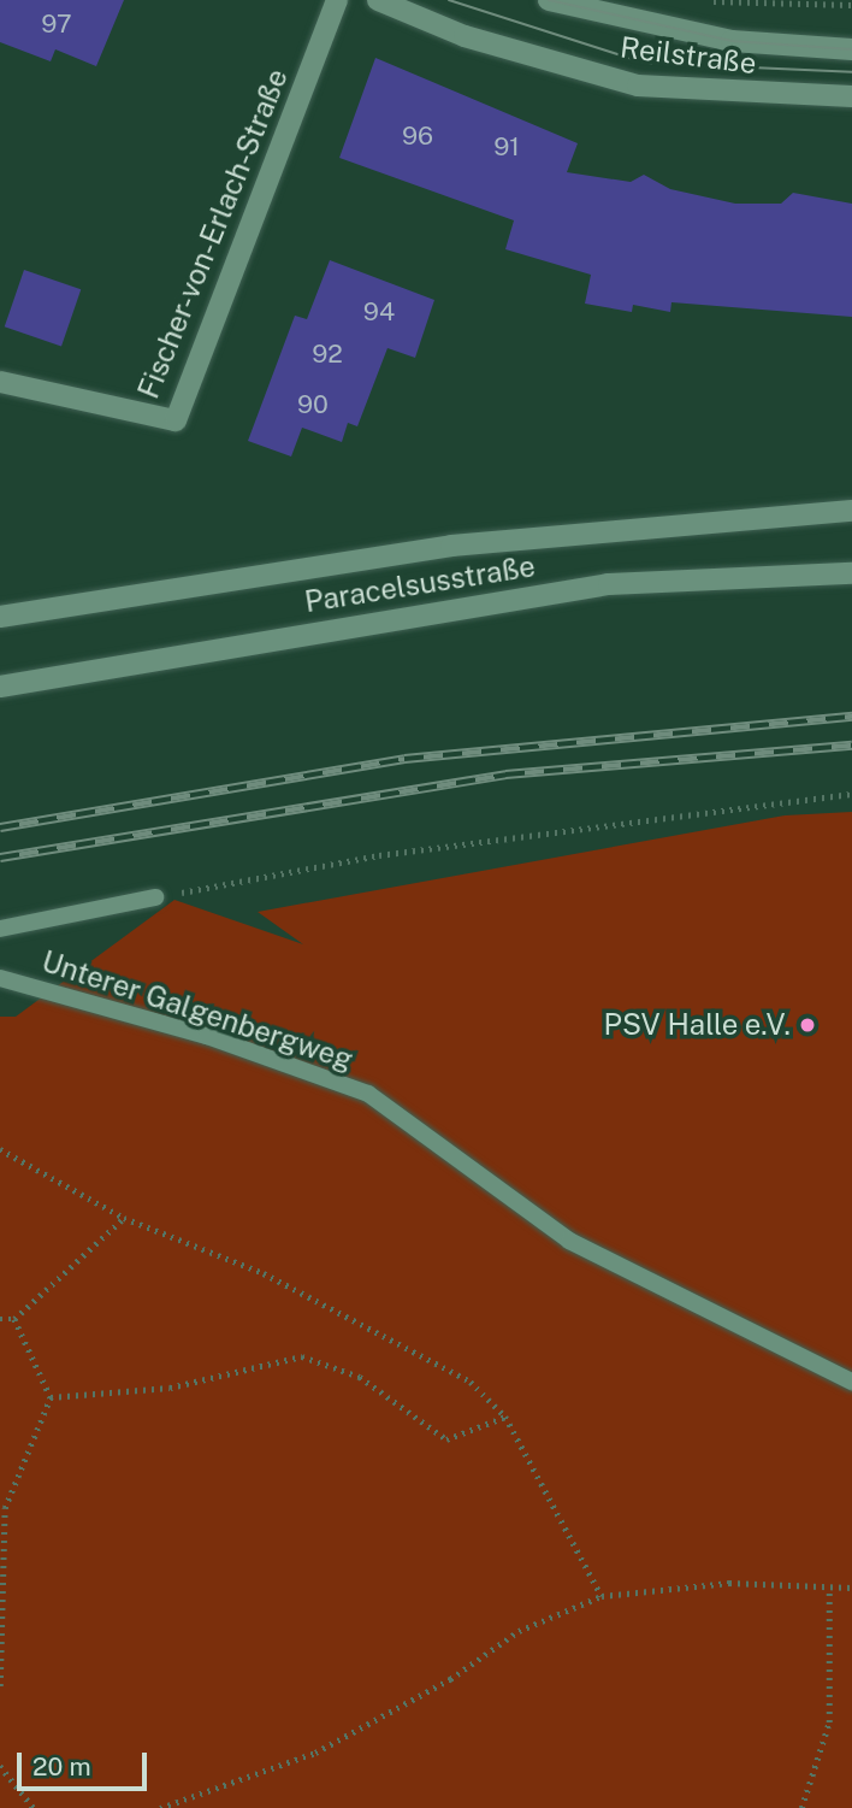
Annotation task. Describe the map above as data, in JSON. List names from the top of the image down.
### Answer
{
  "streets": {
    "main road": ["Reilstraße", "Fischer-von-Erlach-Straße", "Paracelsusstraße"],
    "lane": ["Unterer Galgenbergweg"]
  },
  "places": ["PSV Halle e.V."],
  "house_numbers": [
    "97",
    "96",
    "91",
    "94",
    "92",
    "90"
  ],
  "scale_bar": "20 m"
}
